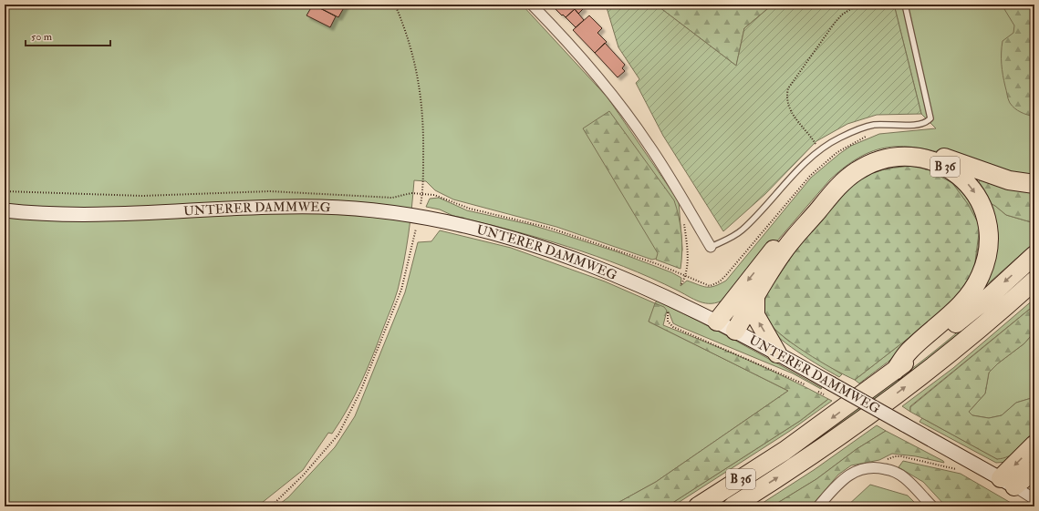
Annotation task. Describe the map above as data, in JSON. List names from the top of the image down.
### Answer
{
  "streets": {
    "highway": ["B 36"],
    "main road": ["UNTERER DAMMWEG"]
  },
  "crossings": [
    ["B 36", "UNTERER DAMMWEG"]
  ],
  "scale_bar": "50 m"
}
